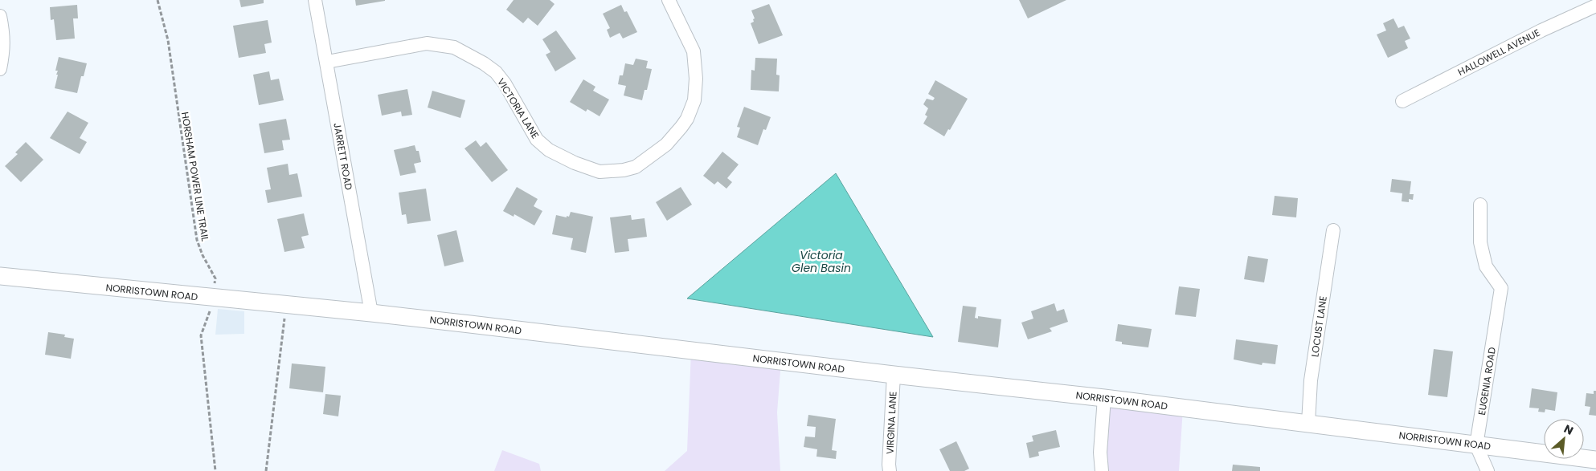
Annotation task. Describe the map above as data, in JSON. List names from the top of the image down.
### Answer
{
  "streets": {
    "main road": ["NORRISTOWN ROAD"],
    "street": [
      "HALLOWELL AVENUE",
      "VICTORIA LANE",
      "JARRETT ROAD",
      "LOCUST LANE",
      "EUGENIA ROAD",
      "VIRGINA LANE"
    ],
    "path": ["HORSHAM POWER LINE TRAIL"]
  },
  "crossings": [
    ["VICTORIA LANE", "JARRETT ROAD"],
    ["JARRETT ROAD", "NORRISTOWN ROAD"],
    ["HORSHAM POWER LINE TRAIL", "NORRISTOWN ROAD"],
    ["NORRISTOWN ROAD", "LOCUST LANE"],
    ["NORRISTOWN ROAD", "EUGENIA ROAD"],
    ["NORRISTOWN ROAD", "VIRGINA LANE"]
  ],
  "water": ["Victoria Glen Basin"],
  "north": "top right"
}
